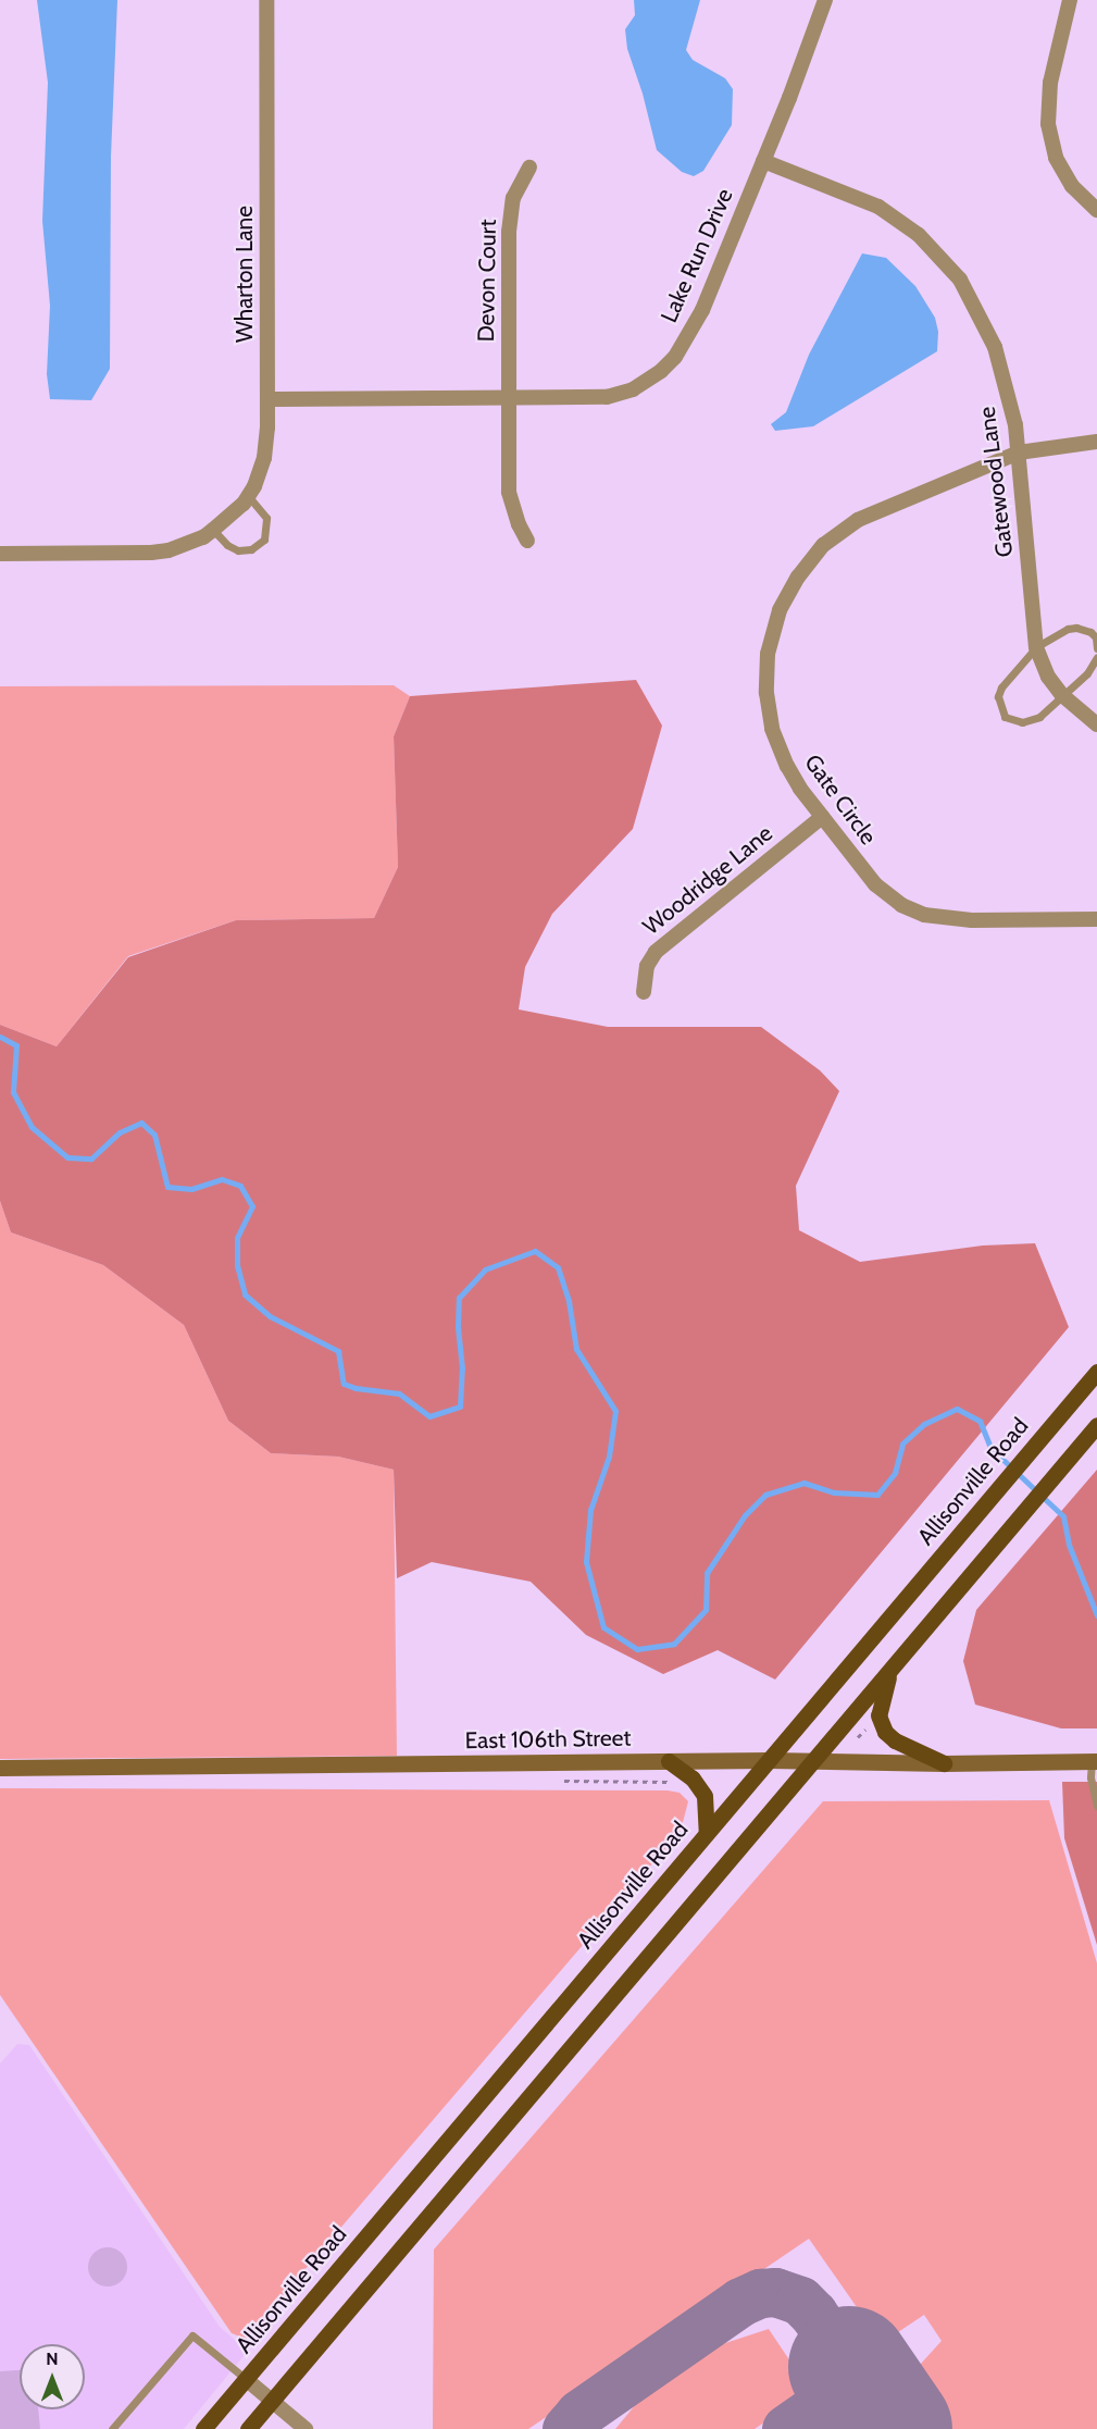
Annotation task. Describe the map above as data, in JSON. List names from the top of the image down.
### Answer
{
  "streets": {
    "main road": ["Allisonville Road"],
    "street": [
      "Lake Run Drive",
      "Wharton Lane",
      "Devon Court",
      "Gatewood Lane",
      "Gate Circle",
      "Woodridge Lane",
      "East 106th Street"
    ]
  },
  "crossings": [
    ["Lake Run Drive", "Wharton Lane"],
    ["Lake Run Drive", "Devon Court"],
    ["Lake Run Drive", "Gatewood Lane"],
    ["Gatewood Lane", "Gate Circle"],
    ["Gate Circle", "Woodridge Lane"],
    ["Allisonville Road", "East 106th Street"]
  ],
  "north": "top"
}
